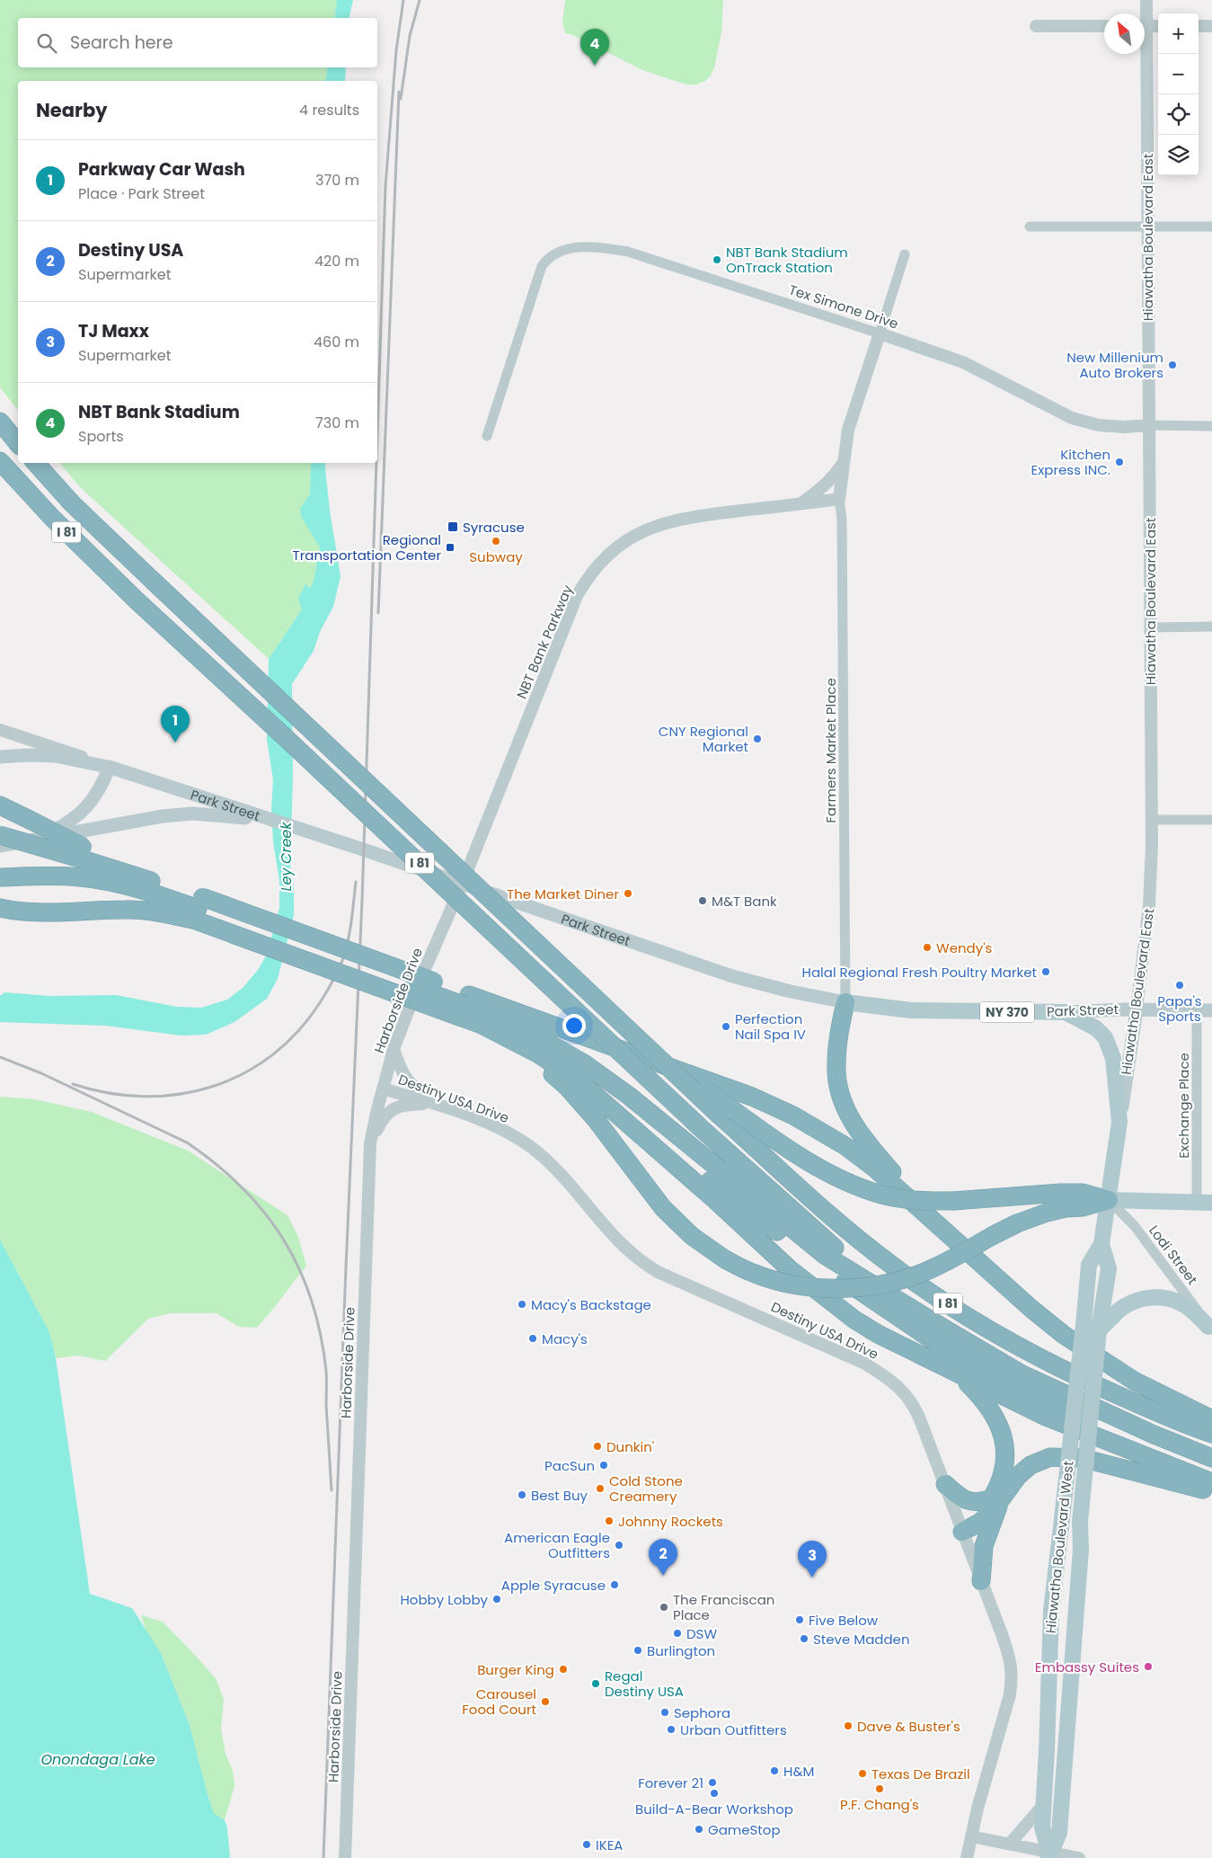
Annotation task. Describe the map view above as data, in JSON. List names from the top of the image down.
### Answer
{
  "streets": {
    "highway": ["I 81"],
    "main road": [
      "Hiawatha Boulevard East",
      "Park Street",
      "NY 370",
      "Hiawatha Boulevard West"
    ],
    "street": [
      "Tex Simone Drive",
      "NBT Bank Parkway",
      "Farmers Market Place",
      "Harborside Drive",
      "Destiny USA Drive",
      "Exchange Place",
      "Lodi Street"
    ]
  },
  "crossings": [
    ["Hiawatha Boulevard East", "Tex Simone Drive"],
    ["Hiawatha Boulevard East", "Park Street"],
    ["Hiawatha Boulevard East", "Lodi Street"],
    ["Hiawatha Boulevard East", "Hiawatha Boulevard West"],
    ["NBT Bank Parkway", "Farmers Market Place"],
    ["NBT Bank Parkway", "Park Street"],
    ["NBT Bank Parkway", "Harborside Drive"],
    ["Farmers Market Place", "Park Street"],
    ["Park Street", "Harborside Drive"],
    ["Park Street", "NY 370"],
    ["Park Street", "Exchange Place"],
    ["Harborside Drive", "Destiny USA Drive"],
    ["Lodi Street", "Hiawatha Boulevard West"]
  ],
  "water": ["Ley Creek", "Onondaga Lake"],
  "places": {
    "other": [
      "NBT Bank Stadium OnTrack Station",
      "New Millenium Auto Brokers",
      "Kitchen Express INC.",
      "Subway",
      "CNY Regional Market",
      "The Market Diner",
      "M&T Bank",
      "Wendy's",
      "Halal Regional Fresh Poultry Market",
      "Papa's Sports",
      "Perfection Nail Spa IV",
      "Macy's Backstage",
      "Macy's",
      "Dunkin'",
      "PacSun",
      "Cold Stone Creamery",
      "Best Buy",
      "Johnny Rockets",
      "American Eagle Outfitters",
      "Apple Syracuse",
      "Hobby Lobby",
      "The Franciscan Place",
      "Five Below",
      "DSW",
      "Steve Madden",
      "Burlington",
      "Embassy Suites",
      "Burger King",
      "Regal Destiny USA",
      "Carousel Food Court",
      "Sephora",
      "Dave & Buster's",
      "Urban Outfitters",
      "H&M",
      "Texas De Brazil",
      "Forever 21",
      "P.F. Chang's",
      "Build-A-Bear Workshop",
      "GameStop",
      "IKEA"
    ],
    "transit": ["Syracuse", "Regional Transportation Center"]
  },
  "north": "top left",
  "page": {
    "map_buttons": ["+", "−"],
    "search": "Search here",
    "pins": [
      "4",
      "1",
      "2",
      "3"
    ],
    "heading": ["Nearby", "4 results"],
    "list": [
      {
        "mark": "1",
        "name": "Parkway Car Wash",
        "note": "Place · Park Street",
        "value": "370 m"
      },
      {
        "mark": "2",
        "name": "Destiny USA",
        "note": "Supermarket",
        "value": "420 m"
      },
      {
        "mark": "3",
        "name": "TJ Maxx",
        "note": "Supermarket",
        "value": "460 m"
      },
      {
        "mark": "4",
        "name": "NBT Bank Stadium",
        "note": "Sports",
        "value": "730 m"
      }
    ]
  }
}
